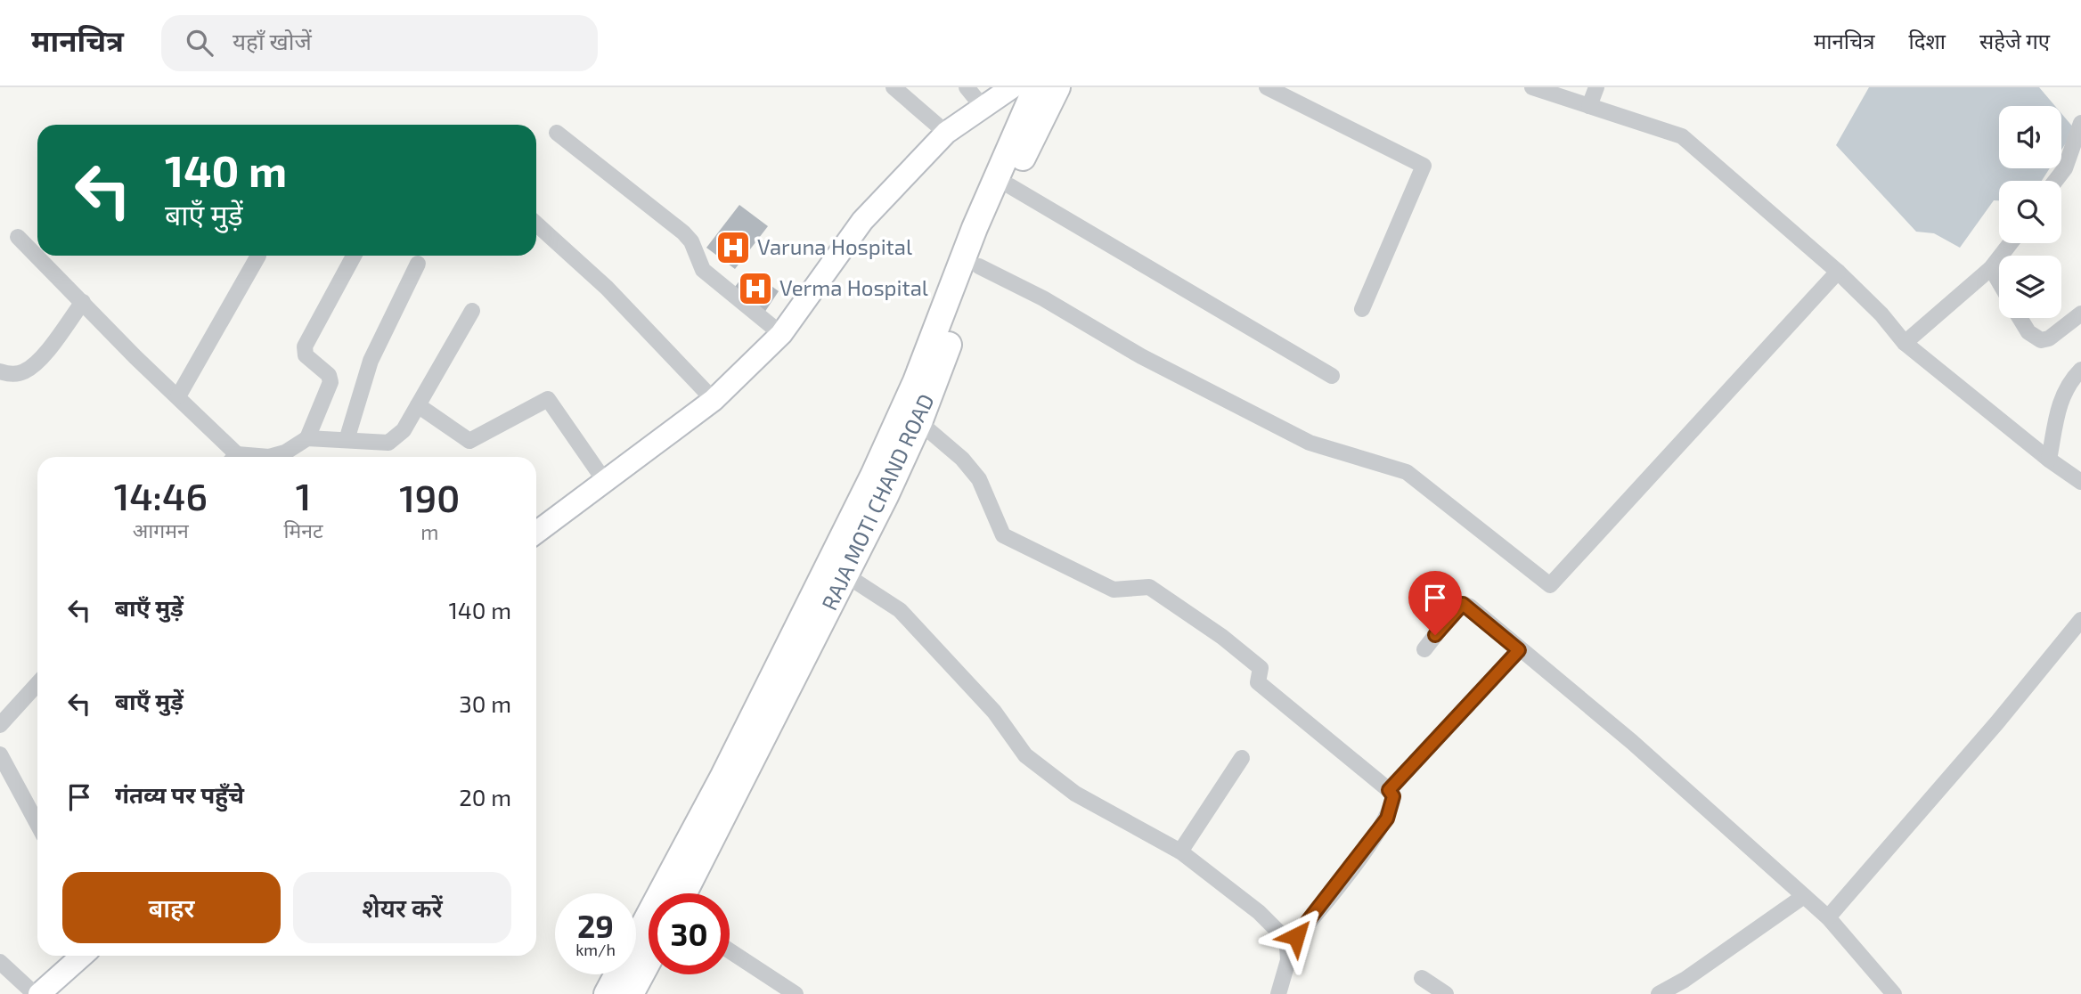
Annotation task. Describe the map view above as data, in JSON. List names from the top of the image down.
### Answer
{
  "streets": {
    "main road": ["RAJA MOTI CHAND ROAD"]
  },
  "places": {
    "hospital": ["Varuna Hospital", "Verma Hospital"]
  },
  "page": {
    "header": "मानचित्र",
    "search": "यहाँ खोजें",
    "nav": ["मानचित्र", "दिशा", "सहेजे गए"],
    "turn": ["140 m", "बाएँ मुड़ें"],
    "eta": [
      "14:46",
      "आगमन",
      "1",
      "मिनट",
      "190",
      "m"
    ],
    "list": [
      {
        "name": "बाएँ मुड़ें",
        "value": "140 m"
      },
      {
        "name": "बाएँ मुड़ें",
        "value": "30 m"
      },
      {
        "name": "गंतव्य पर पहुँचे",
        "value": "20 m"
      }
    ],
    "buttons": ["बाहर", "शेयर करें"],
    "speed": "29 km/h",
    "limit": "30"
  }
}
